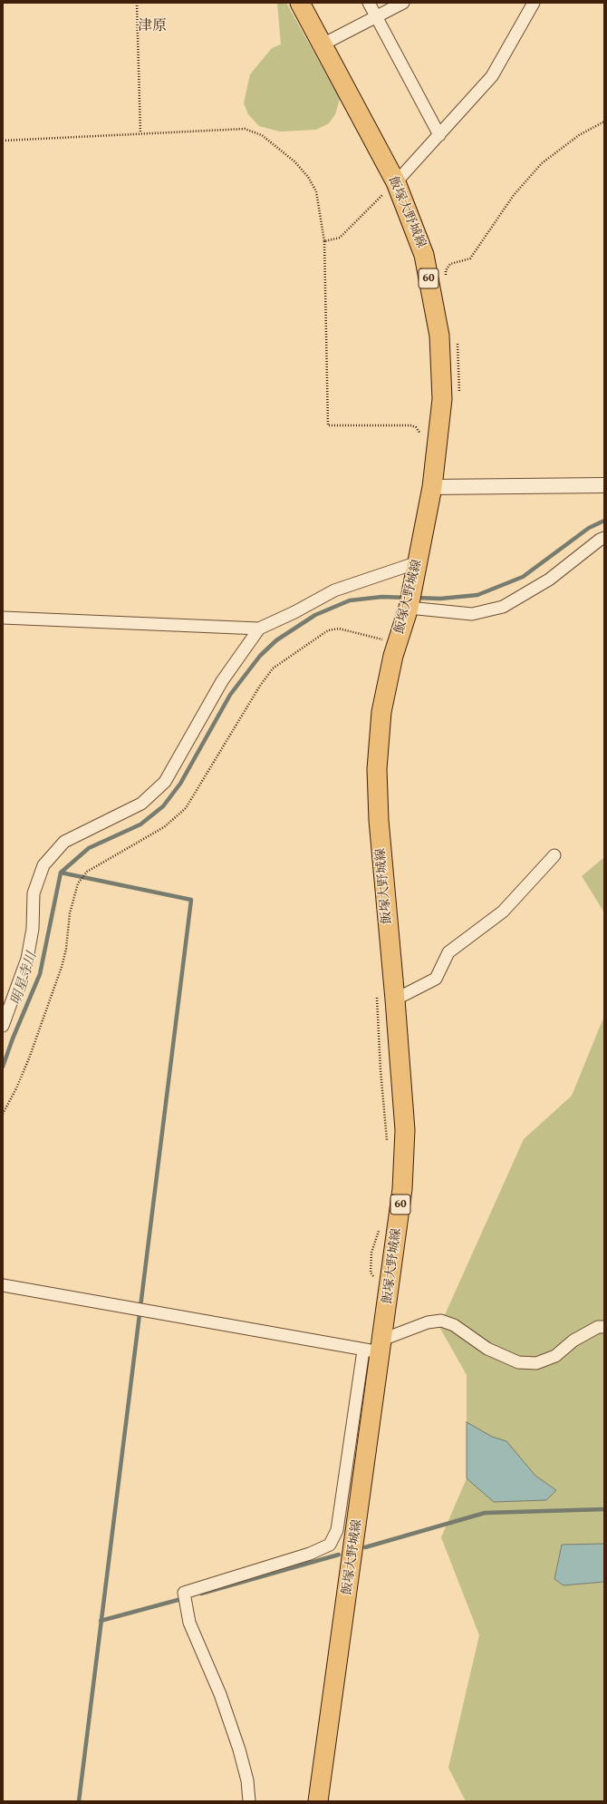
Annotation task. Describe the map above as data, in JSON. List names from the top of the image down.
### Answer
{
  "streets": {
    "main road": ["飯塚大野城線", "60"]
  },
  "districts": ["津原"],
  "water": ["明星寺川"]
}
